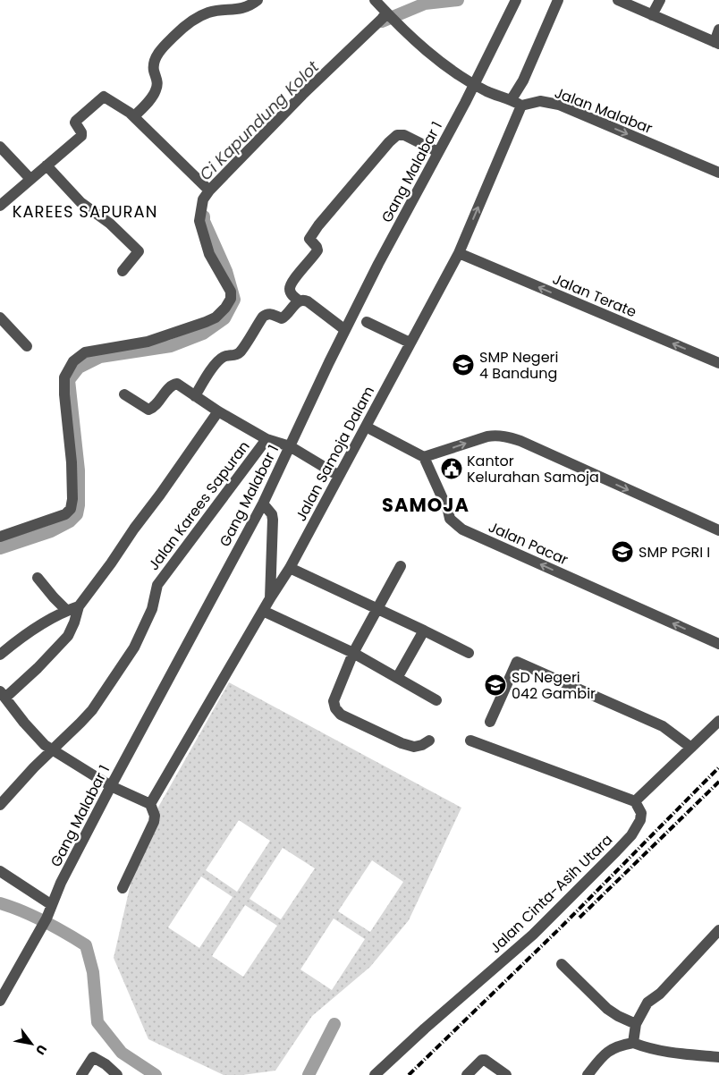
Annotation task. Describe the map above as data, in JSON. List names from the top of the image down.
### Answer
{
  "streets": {
    "street": [
      "Jalan Malabar",
      "Gang Malabar 1",
      "Jalan Terate",
      "Jalan Samoja Dalam",
      "Jalan Karees Sapuran",
      "Jalan Pacar",
      "Jalan Cinta-Asih Utara"
    ]
  },
  "crossings": [
    ["Jalan Malabar", "Gang Malabar 1"],
    ["Jalan Malabar", "Jalan Samoja Dalam"],
    ["Gang Malabar 1", "Jalan Karees Sapuran"],
    ["Jalan Terate", "Jalan Samoja Dalam"],
    ["Jalan Samoja Dalam", "Jalan Karees Sapuran"]
  ],
  "one_way": ["Jalan Malabar", "Jalan Terate"],
  "districts": ["KAREES SAPURAN", "SAMOJA"],
  "water": ["Ci Kapundung Kolot"],
  "places": {
    "school or university": ["SMP Negeri 4 Bandung", "SMP PGRI I", "SD Negeri 042 Gambir"],
    "public building": ["Kantor Kelurahan Samoja"]
  },
  "north": "bottom right"
}
